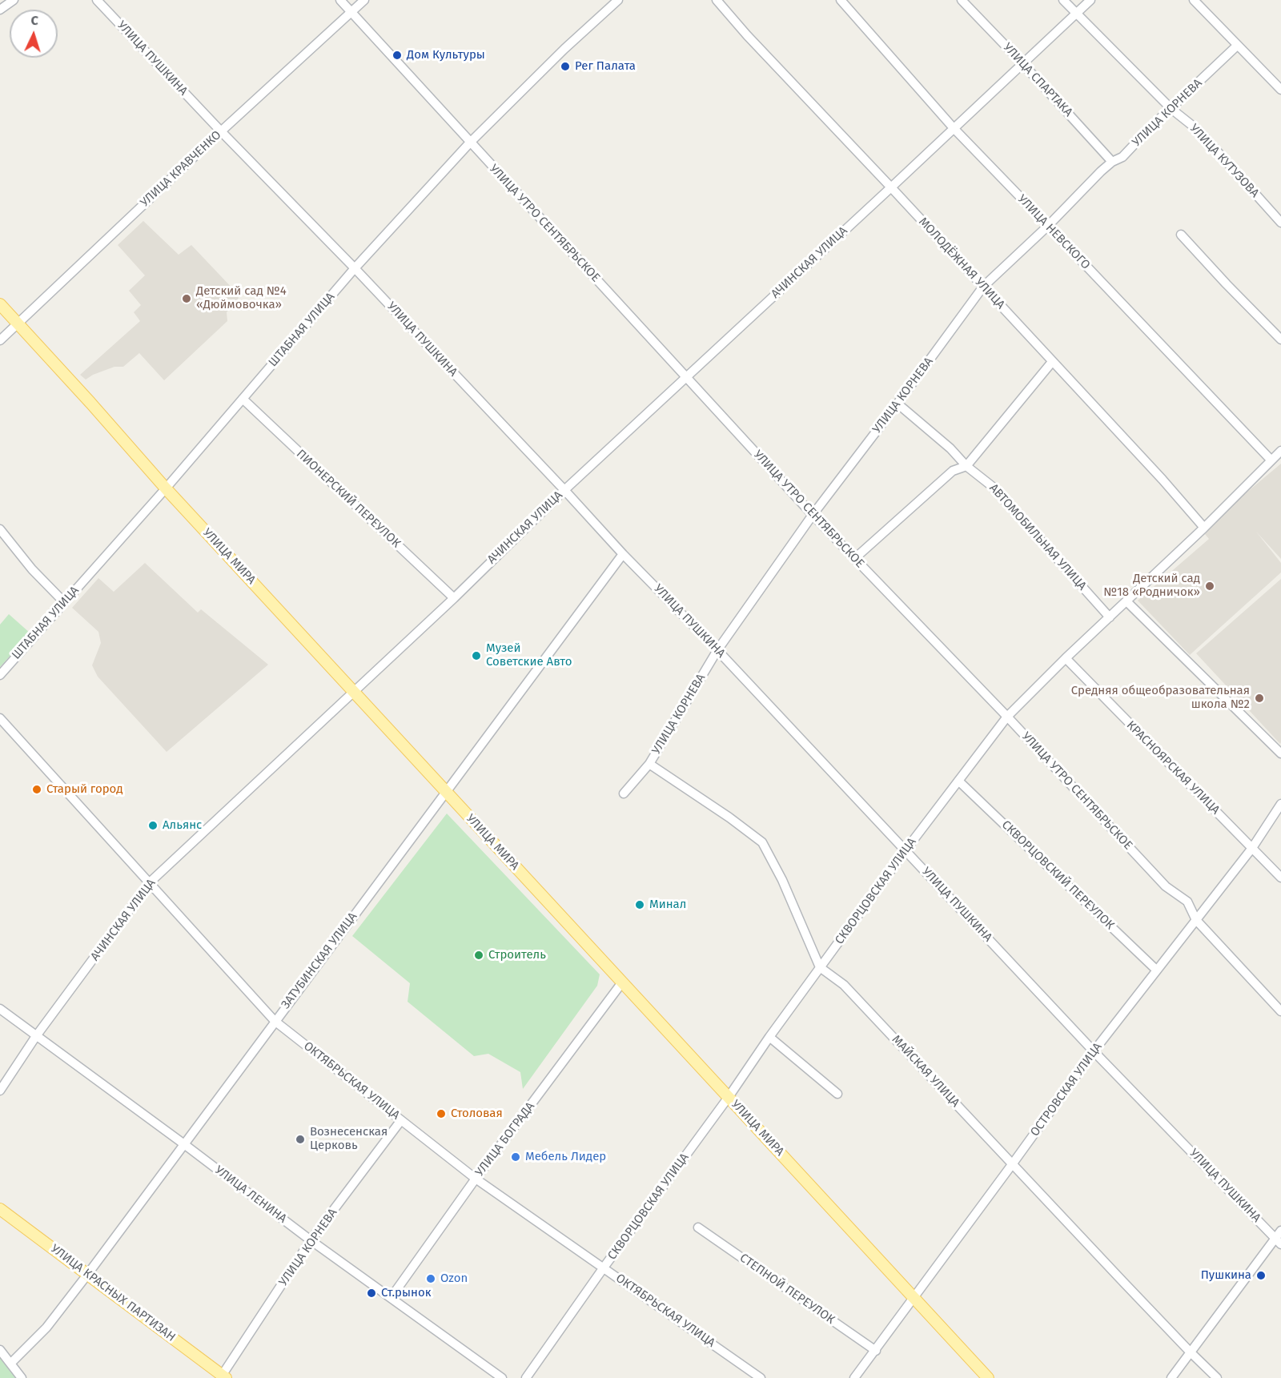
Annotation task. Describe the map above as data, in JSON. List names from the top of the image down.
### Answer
{
  "streets": {
    "main road": ["УЛИЦА МИРА", "УЛИЦА КРАСНЫХ ПАРТИЗАН"],
    "street": [
      "УЛИЦА ПУШКИНА",
      "УЛИЦА СПАРТАКА",
      "УЛИЦА КОРНЕВА",
      "УЛИЦА КУТУЗОВА",
      "УЛИЦА КРАВЧЕНКО",
      "УЛИЦА УТРО СЕНТЯБРЬСКОЕ",
      "УЛИЦА НЕВСКОГО",
      "АЧИНСКАЯ УЛИЦА",
      "МОЛОДЁЖНАЯ УЛИЦА",
      "ШТАБНАЯ УЛИЦА",
      "ПИОНЕРСКИЙ ПЕРЕУЛОК",
      "АВТОМОБИЛЬНАЯ УЛИЦА",
      "КРАСНОЯРСКАЯ УЛИЦА",
      "СКВОРЦОВСКИЙ ПЕРЕУЛОК",
      "СКВОРЦОВСКАЯ УЛИЦА",
      "ЗАТУБИНСКАЯ УЛИЦА",
      "МАЙСКАЯ УЛИЦА",
      "ОКТЯБРЬСКАЯ УЛИЦА",
      "ОСТРОВСКАЯ УЛИЦА",
      "УЛИЦА БОГРАДА",
      "УЛИЦА ЛЕНИНА",
      "СТЕПНОЙ ПЕРЕУЛОК"
    ]
  },
  "crossings": [
    ["УЛИЦА ПУШКИНА", "УЛИЦА КОРНЕВА"],
    ["УЛИЦА ПУШКИНА", "УЛИЦА КРАВЧЕНКО"],
    ["УЛИЦА ПУШКИНА", "АЧИНСКАЯ УЛИЦА"],
    ["УЛИЦА ПУШКИНА", "ШТАБНАЯ УЛИЦА"],
    ["УЛИЦА ПУШКИНА", "СКВОРЦОВСКАЯ УЛИЦА"],
    ["УЛИЦА ПУШКИНА", "ЗАТУБИНСКАЯ УЛИЦА"],
    ["УЛИЦА ПУШКИНА", "ОСТРОВСКАЯ УЛИЦА"],
    ["УЛИЦА СПАРТАКА", "УЛИЦА КОРНЕВА"],
    ["УЛИЦА СПАРТАКА", "АЧИНСКАЯ УЛИЦА"],
    ["УЛИЦА КОРНЕВА", "УЛИЦА КУТУЗОВА"],
    ["УЛИЦА КОРНЕВА", "УЛИЦА УТРО СЕНТЯБРЬСКОЕ"],
    ["УЛИЦА КОРНЕВА", "УЛИЦА НЕВСКОГО"],
    ["УЛИЦА КОРНЕВА", "МОЛОДЁЖНАЯ УЛИЦА"],
    ["УЛИЦА КОРНЕВА", "АВТОМОБИЛЬНАЯ УЛИЦА"],
    ["УЛИЦА КОРНЕВА", "ОКТЯБРЬСКАЯ УЛИЦА"],
    ["УЛИЦА КОРНЕВА", "УЛИЦА ЛЕНИНА"],
    ["УЛИЦА КОРНЕВА", "УЛИЦА КРАСНЫХ ПАРТИЗАН"],
    ["УЛИЦА КУТУЗОВА", "АЧИНСКАЯ УЛИЦА"],
    ["УЛИЦА КРАВЧЕНКО", "УЛИЦА УТРО СЕНТЯБРЬСКОЕ"],
    ["УЛИЦА КРАВЧЕНКО", "УЛИЦА МИРА"],
    ["УЛИЦА УТРО СЕНТЯБРЬСКОЕ", "АЧИНСКАЯ УЛИЦА"],
    ["УЛИЦА УТРО СЕНТЯБРЬСКОЕ", "ШТАБНАЯ УЛИЦА"],
    ["УЛИЦА УТРО СЕНТЯБРЬСКОЕ", "СКВОРЦОВСКАЯ УЛИЦА"],
    ["УЛИЦА УТРО СЕНТЯБРЬСКОЕ", "ОСТРОВСКАЯ УЛИЦА"],
    ["УЛИЦА НЕВСКОГО", "АЧИНСКАЯ УЛИЦА"],
    ["УЛИЦА НЕВСКОГО", "СКВОРЦОВСКАЯ УЛИЦА"],
    ["АЧИНСКАЯ УЛИЦА", "МОЛОДЁЖНАЯ УЛИЦА"],
    ["АЧИНСКАЯ УЛИЦА", "ПИОНЕРСКИЙ ПЕРЕУЛОК"],
    ["АЧИНСКАЯ УЛИЦА", "УЛИЦА МИРА"],
    ["АЧИНСКАЯ УЛИЦА", "ОКТЯБРЬСКАЯ УЛИЦА"],
    ["АЧИНСКАЯ УЛИЦА", "УЛИЦА ЛЕНИНА"],
    ["МОЛОДЁЖНАЯ УЛИЦА", "СКВОРЦОВСКАЯ УЛИЦА"],
    ["ШТАБНАЯ УЛИЦА", "ПИОНЕРСКИЙ ПЕРЕУЛОК"],
    ["ШТАБНАЯ УЛИЦА", "УЛИЦА МИРА"],
    ["АВТОМОБИЛЬНАЯ УЛИЦА", "СКВОРЦОВСКАЯ УЛИЦА"],
    ["УЛИЦА МИРА", "СКВОРЦОВСКАЯ УЛИЦА"],
    ["УЛИЦА МИРА", "ЗАТУБИНСКАЯ УЛИЦА"],
    ["УЛИЦА МИРА", "ОСТРОВСКАЯ УЛИЦА"],
    ["УЛИЦА МИРА", "УЛИЦА БОГРАДА"],
    ["КРАСНОЯРСКАЯ УЛИЦА", "СКВОРЦОВСКАЯ УЛИЦА"],
    ["КРАСНОЯРСКАЯ УЛИЦА", "ОСТРОВСКАЯ УЛИЦА"],
    ["СКВОРЦОВСКИЙ ПЕРЕУЛОК", "СКВОРЦОВСКАЯ УЛИЦА"],
    ["СКВОРЦОВСКИЙ ПЕРЕУЛОК", "ОСТРОВСКАЯ УЛИЦА"],
    ["СКВОРЦОВСКАЯ УЛИЦА", "МАЙСКАЯ УЛИЦА"],
    ["СКВОРЦОВСКАЯ УЛИЦА", "ОКТЯБРЬСКАЯ УЛИЦА"],
    ["ЗАТУБИНСКАЯ УЛИЦА", "ОКТЯБРЬСКАЯ УЛИЦА"],
    ["ЗАТУБИНСКАЯ УЛИЦА", "УЛИЦА ЛЕНИНА"],
    ["ЗАТУБИНСКАЯ УЛИЦА", "УЛИЦА КРАСНЫХ ПАРТИЗАН"],
    ["МАЙСКАЯ УЛИЦА", "ОСТРОВСКАЯ УЛИЦА"],
    ["ОКТЯБРЬСКАЯ УЛИЦА", "УЛИЦА БОГРАДА"],
    ["ОСТРОВСКАЯ УЛИЦА", "СТЕПНОЙ ПЕРЕУЛОК"],
    ["УЛИЦА БОГРАДА", "УЛИЦА ЛЕНИНА"]
  ],
  "places": [
    "Дом Культуры",
    "Рег Палата",
    "Детский сад №4 «Дюймовочка»",
    "Детский сад №18 «Родничок»",
    "Музей Советские Авто",
    "Средняя общеобразовательная школа №2",
    "Старый город",
    "Альянс",
    "Минал",
    "Строитель",
    "Столовая",
    "Вознесенская Церковь",
    "Мебель Лидер",
    "Пушкина",
    "Ozon",
    "Ст.рынок"
  ],
  "north": "top"
}
